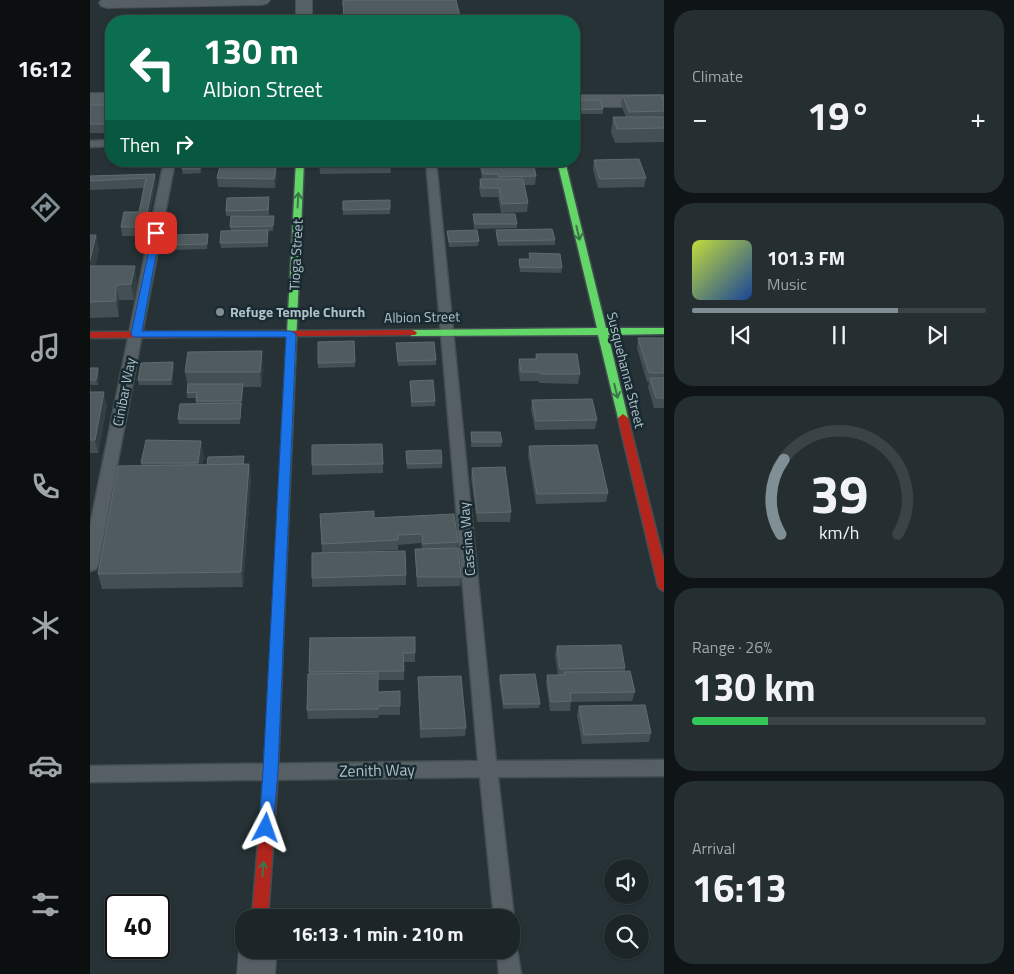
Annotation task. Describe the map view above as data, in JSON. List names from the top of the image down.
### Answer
{
  "streets": {
    "street": ["Tioga Street", "Albion Street", "Susquehanna Street"],
    "lane": ["Cinibar Way", "Cassina Way", "Zenith Way"]
  },
  "crossings": [
    ["Tioga Street", "Albion Street"],
    ["Tioga Street", "Zenith Way"],
    ["Albion Street", "Susquehanna Street"],
    ["Albion Street", "Cinibar Way"],
    ["Albion Street", "Cassina Way"],
    ["Cassina Way", "Zenith Way"]
  ],
  "one_way": ["Tioga Street", "Susquehanna Street"],
  "places": ["Refuge Temple Church"],
  "page": {
    "tabs": "16:12",
    "tile": [
      "Climate",
      ["Range · 26%", "130 km"],
      ["Arrival", "16:13"]
    ],
    "turn": ["130 m", "Albion Street"],
    "heat": ["−", "19°", "+"],
    "then": "Then",
    "song": ["101.3 FM", "Music"],
    "limit": "40",
    "trip": "16:13 · 1 min · 210 m",
    "gauge": ["39", "km/h"]
  }
}
